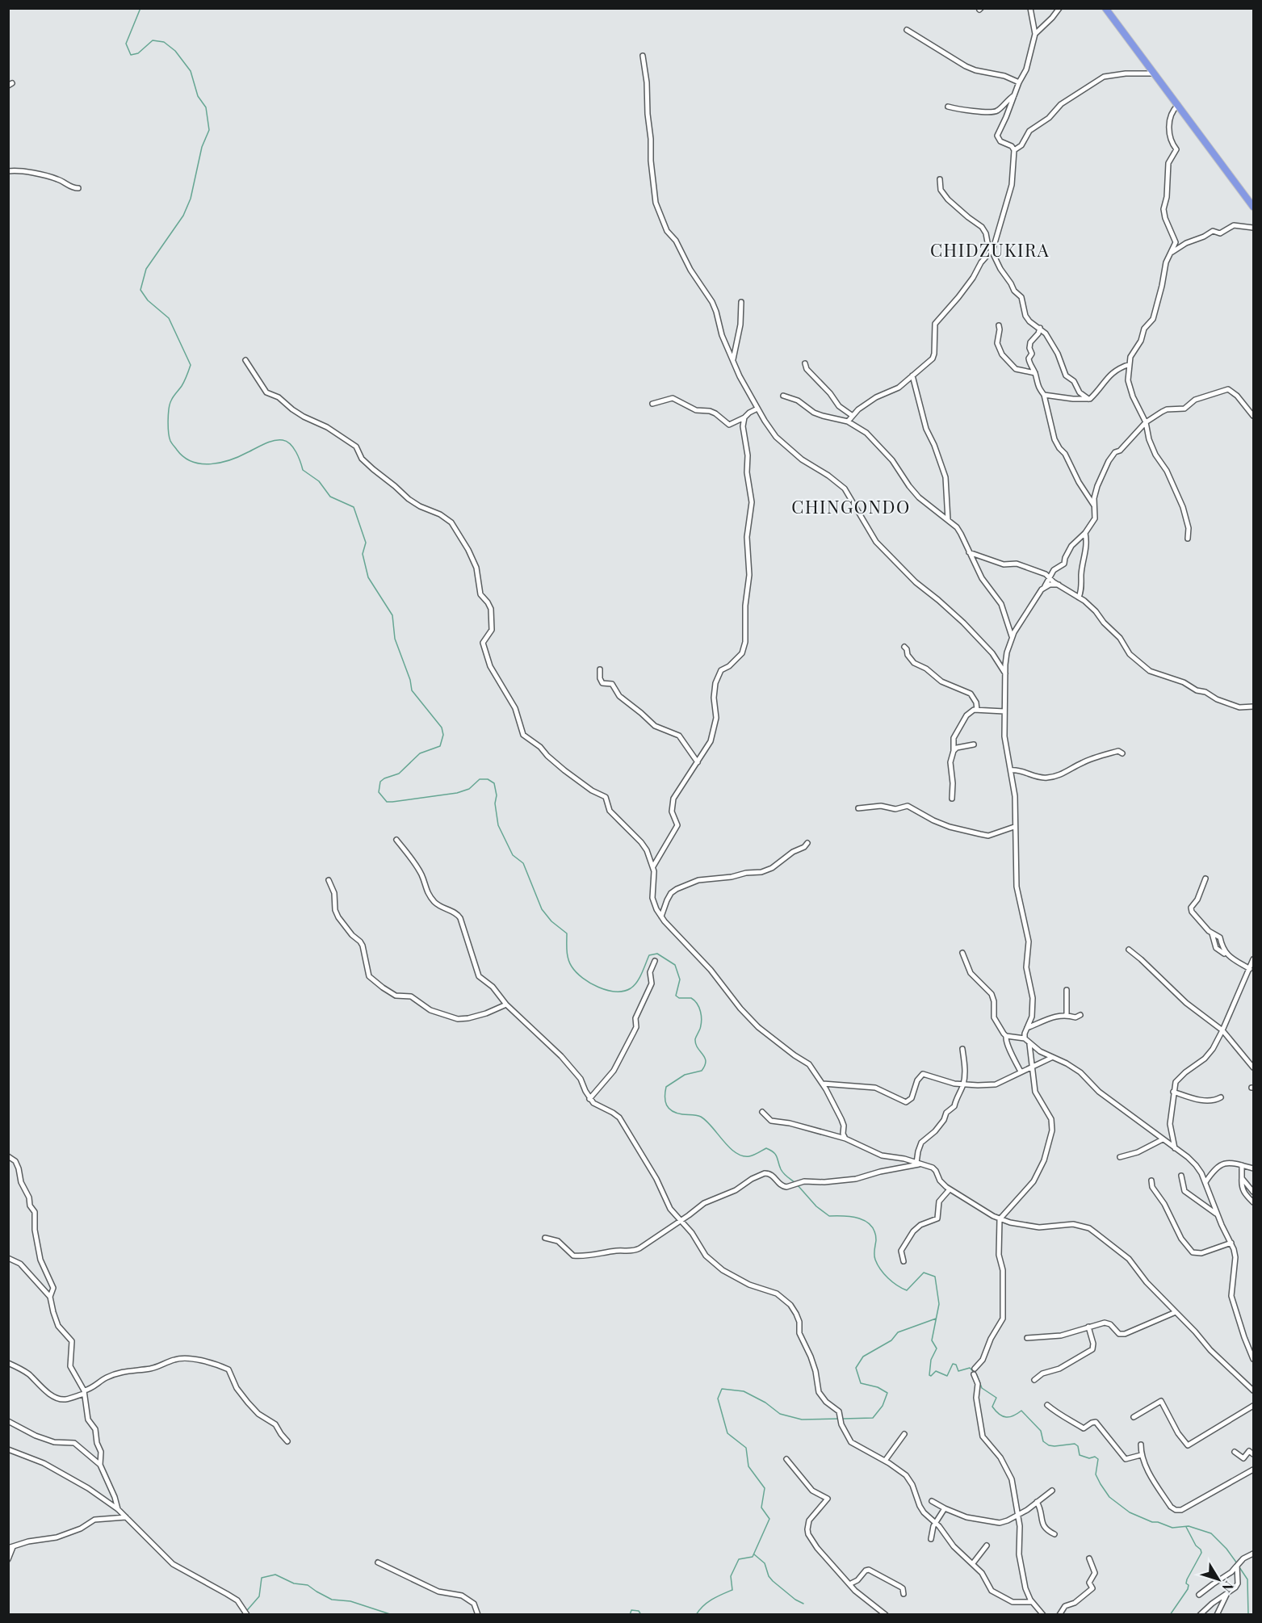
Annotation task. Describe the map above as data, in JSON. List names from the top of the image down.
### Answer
{
  "districts": ["CHIDZUKIRA", "CHINGONDO"],
  "north": "bottom right"
}
